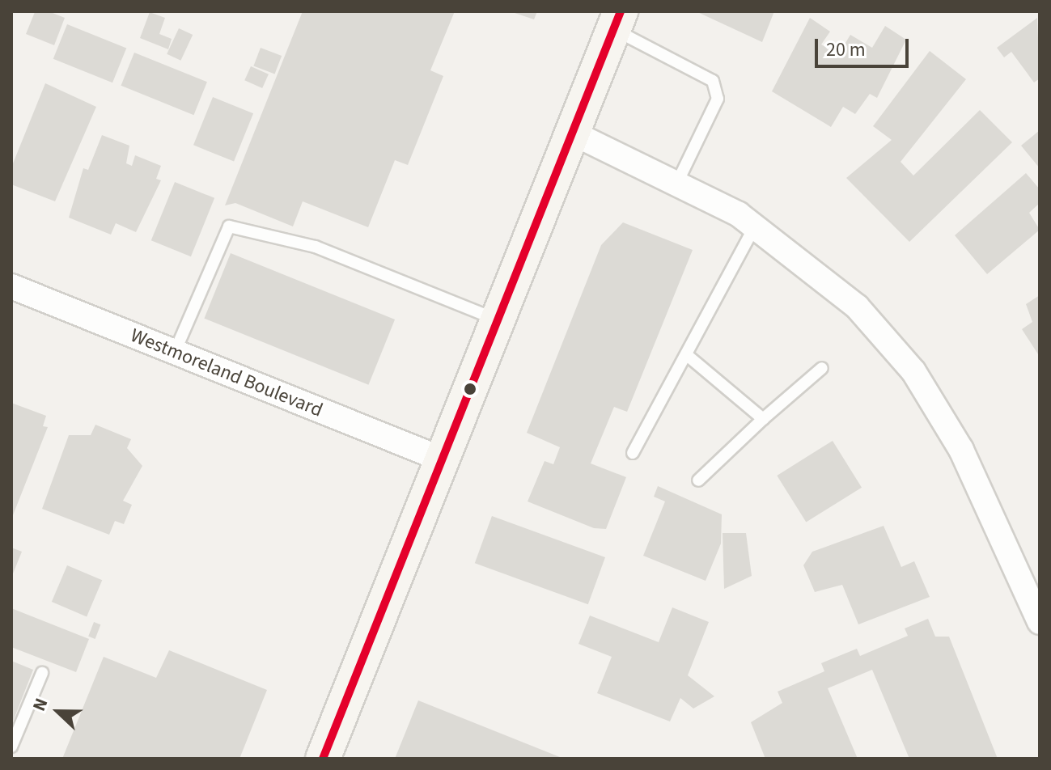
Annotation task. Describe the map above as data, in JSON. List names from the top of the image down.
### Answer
{
  "streets": {
    "street": ["Westmoreland Boulevard"]
  },
  "scale_bar": "20 m",
  "north": "left"
}
